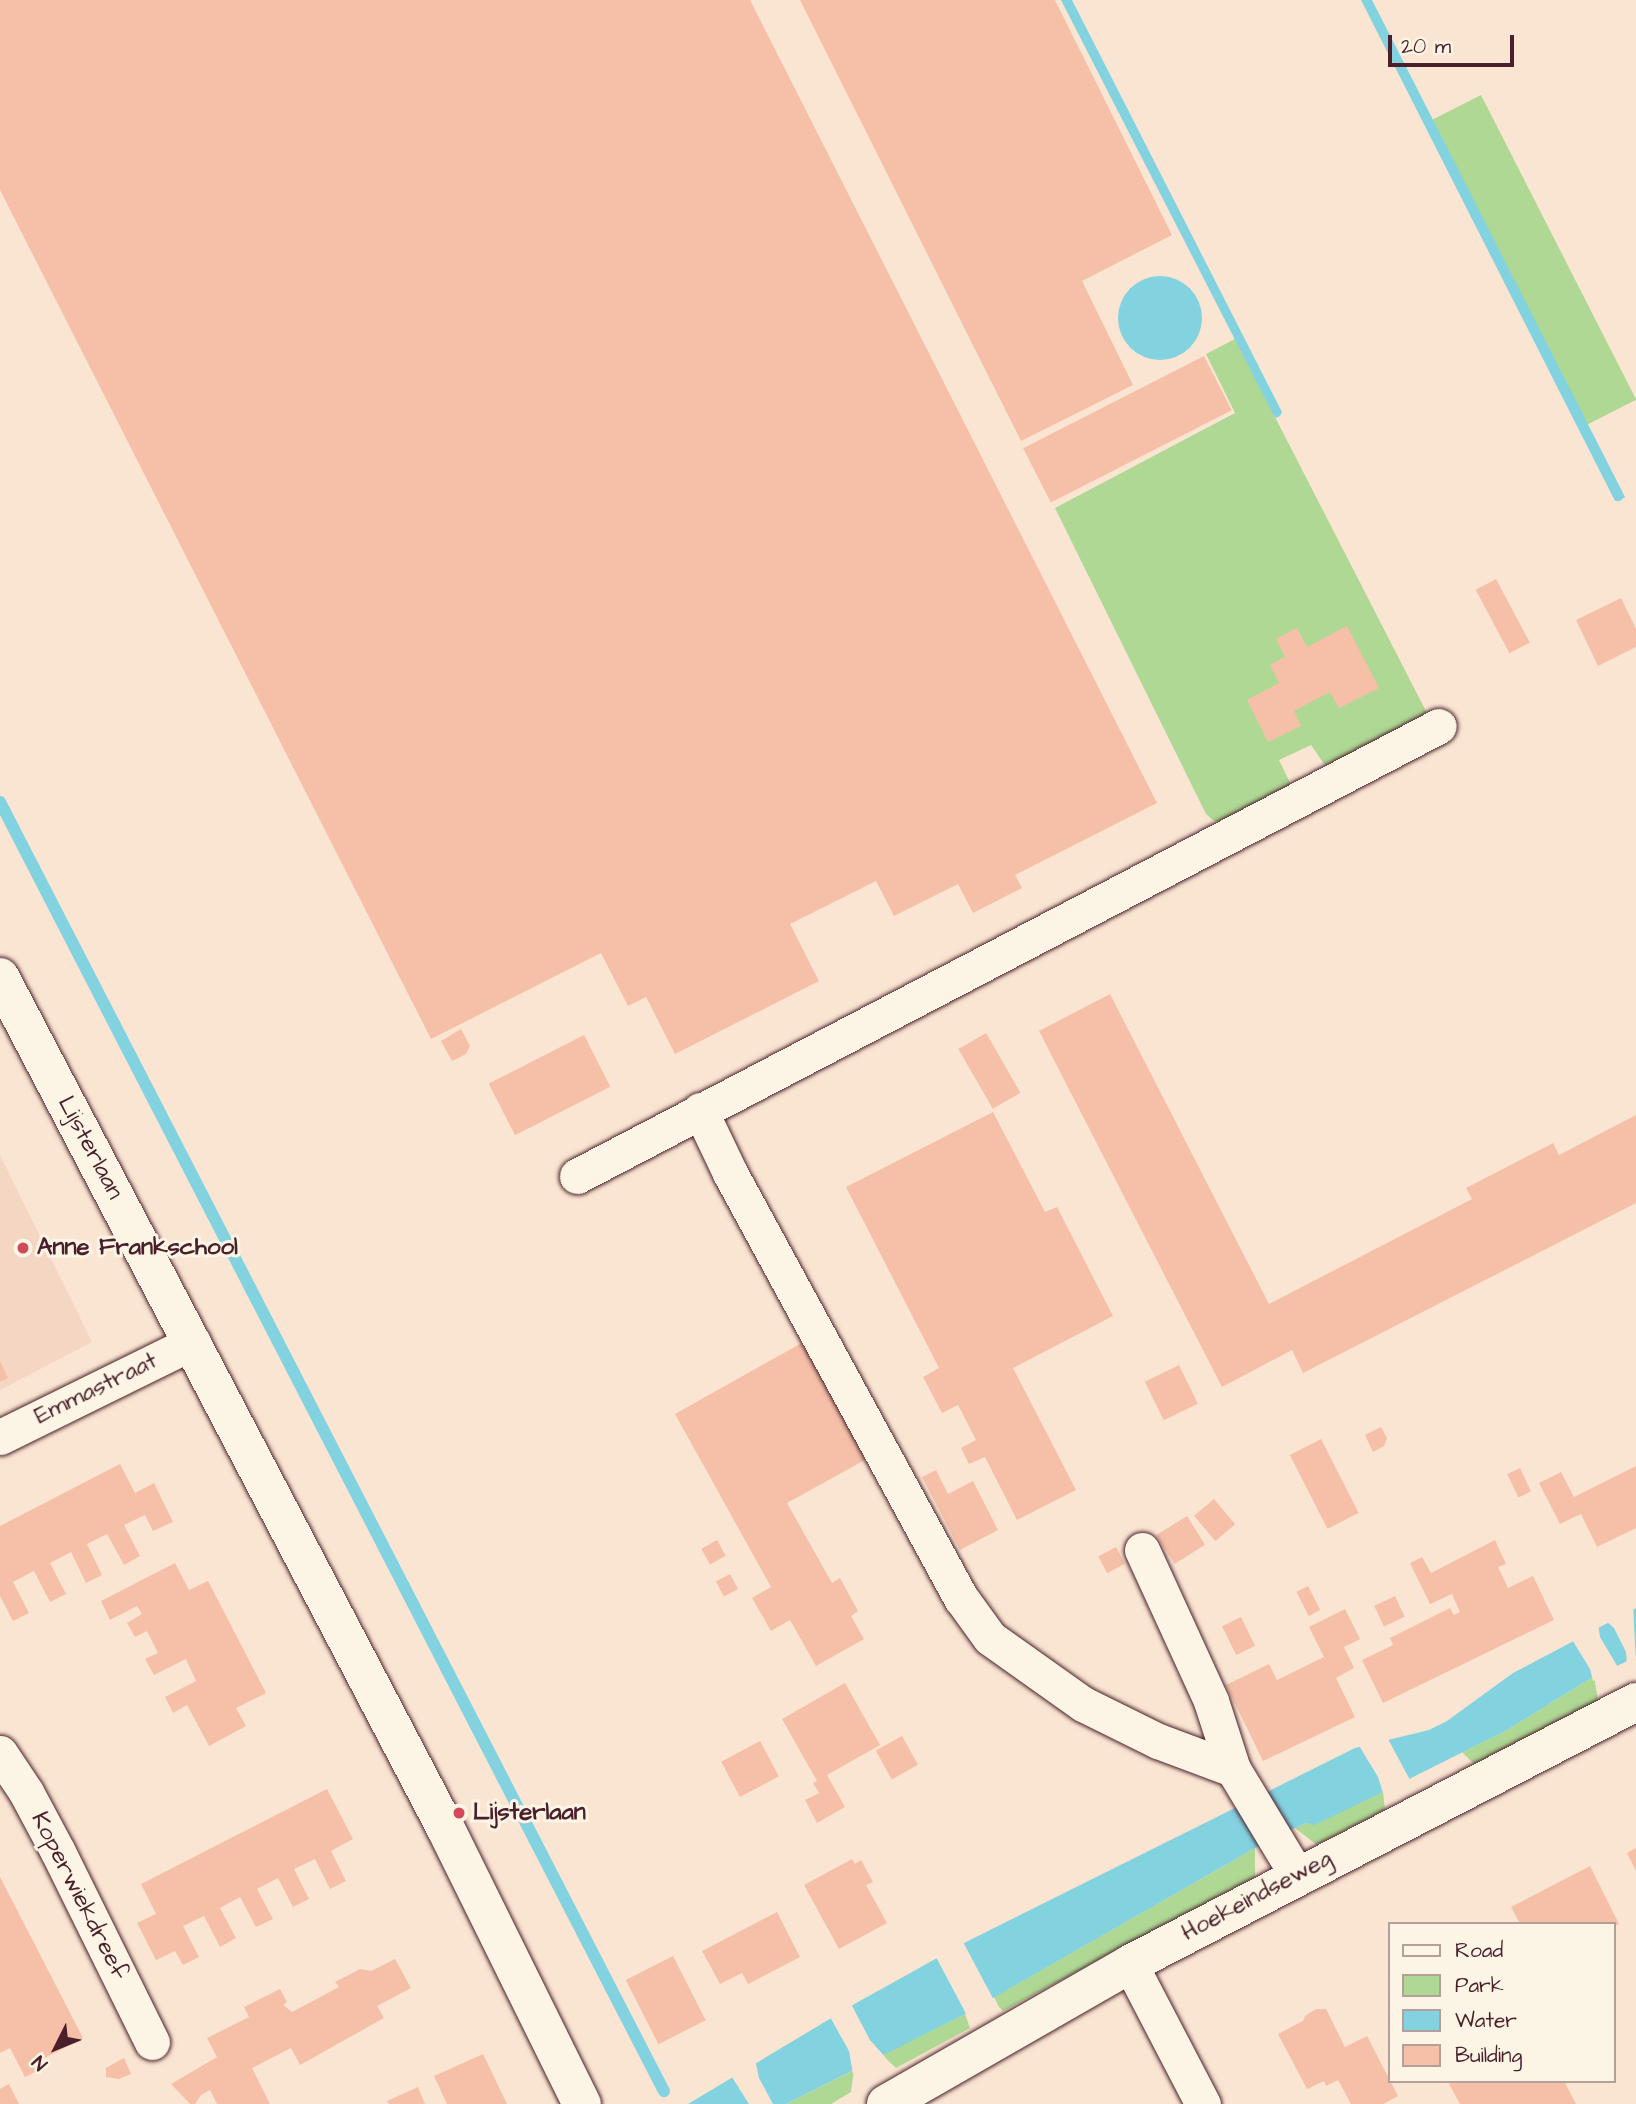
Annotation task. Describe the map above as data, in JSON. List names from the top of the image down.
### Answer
{
  "streets": {
    "street": [
      "Lijsterlaan",
      "Emmastraat",
      "Koperwiekdreef",
      "Hoekeindseweg"
    ]
  },
  "crossings": [
    ["Lijsterlaan", "Emmastraat"]
  ],
  "places": ["Anne Frankschool", "Lijsterlaan"],
  "legend": [
    "Road",
    "Park",
    "Water",
    "Building"
  ],
  "scale_bar": "20 m",
  "north": "bottom left"
}
